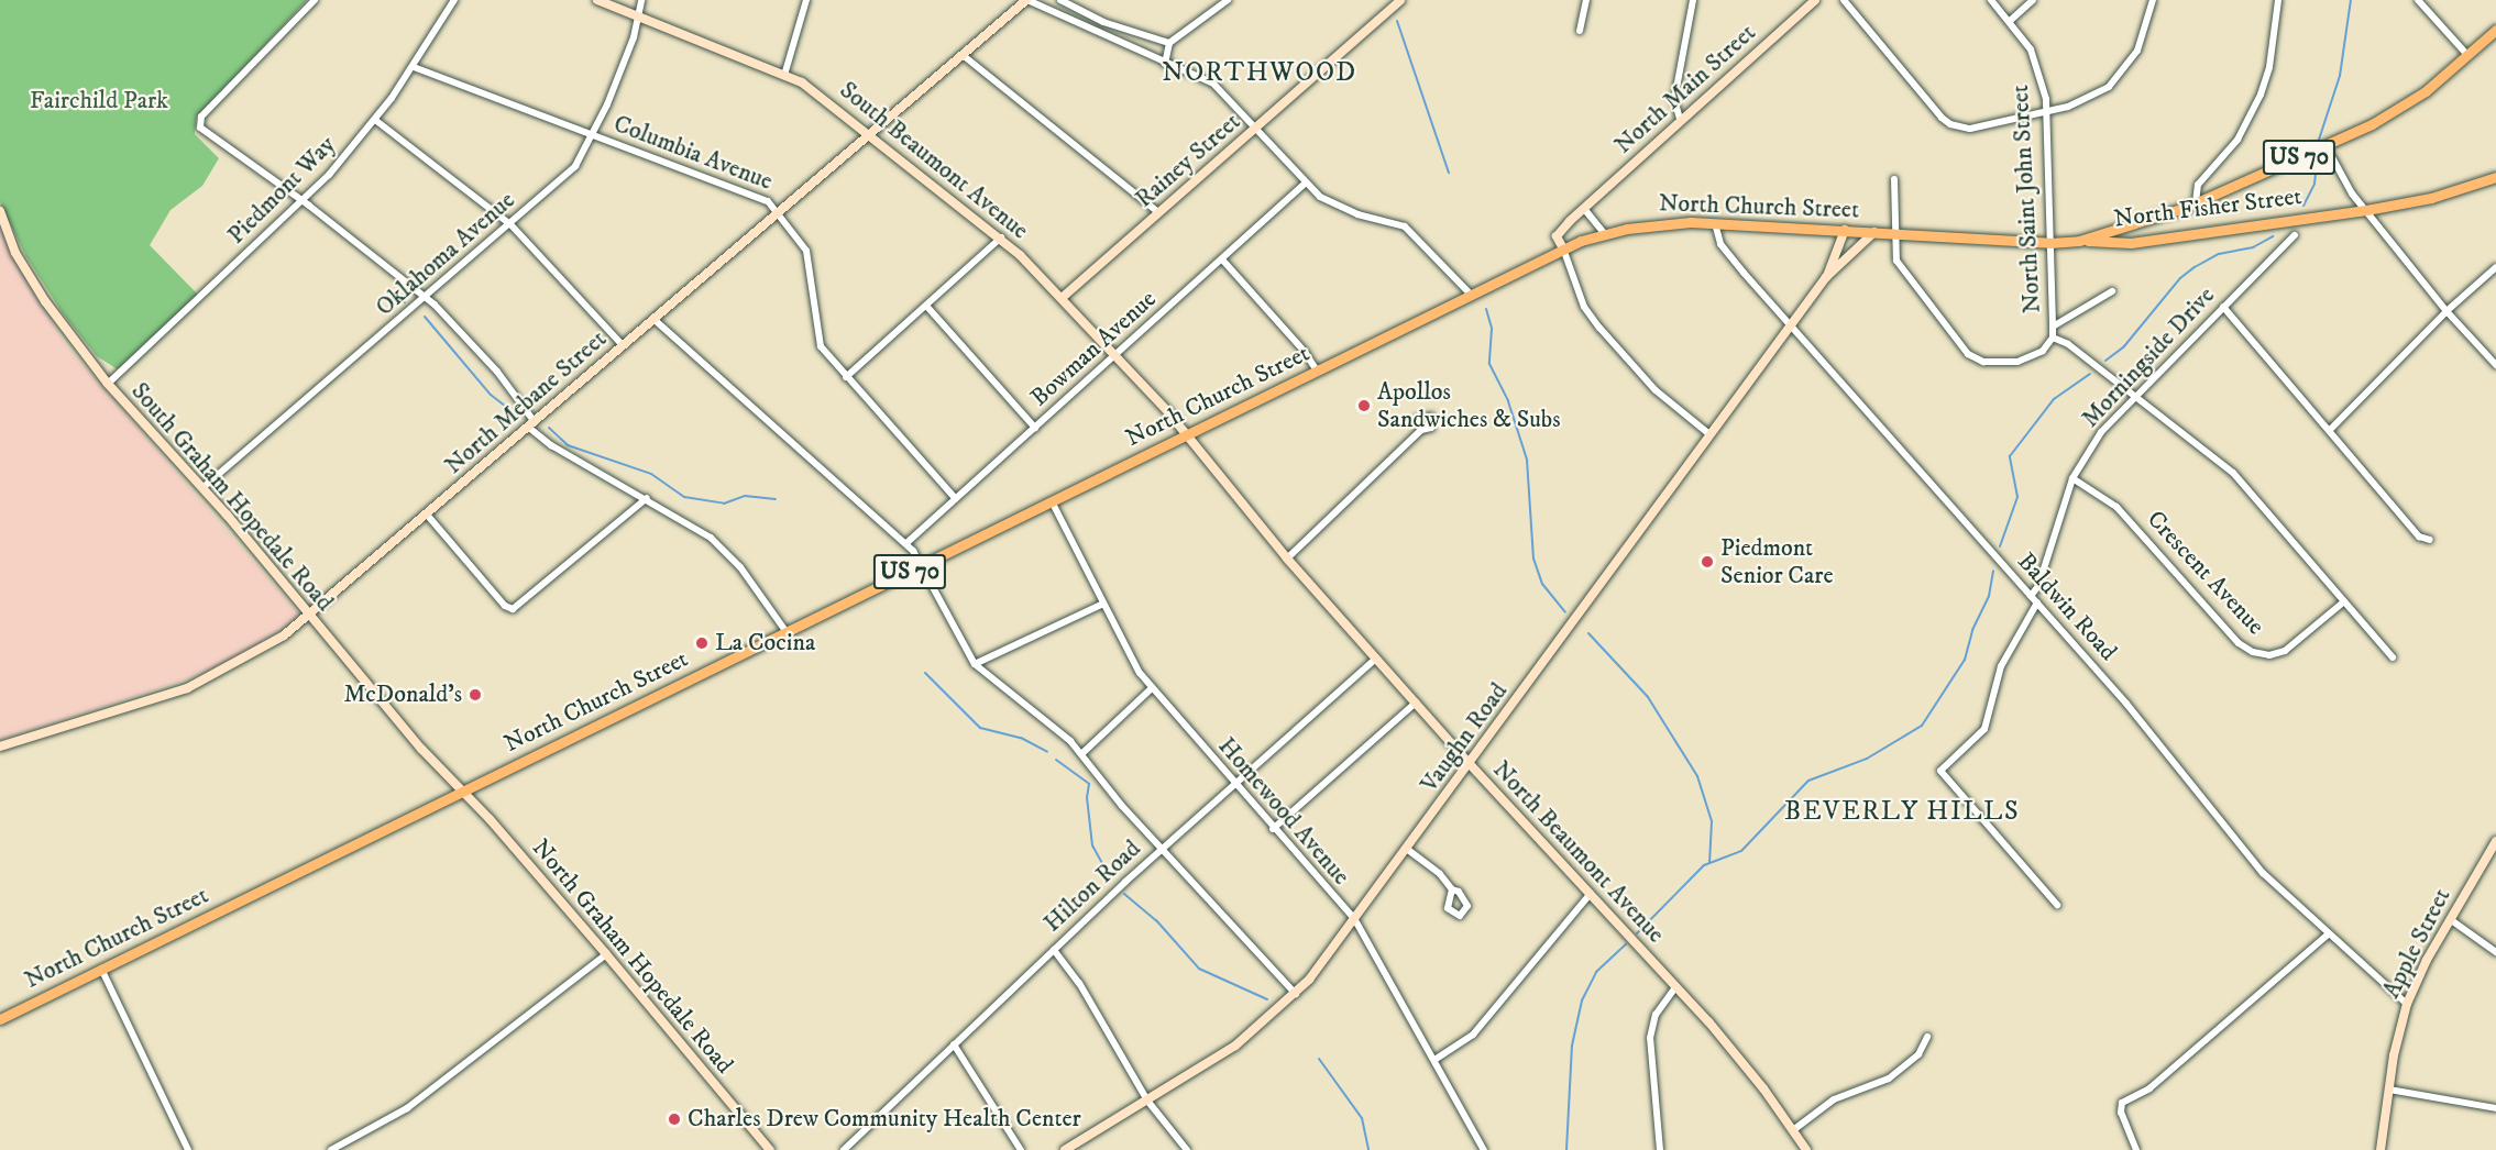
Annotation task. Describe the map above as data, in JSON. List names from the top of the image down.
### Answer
{
  "streets": {
    "main road": ["US 70", "North Church Street", "North Fisher Street"],
    "street": [
      "North Main Street",
      "Columbia Avenue",
      "South Beaumont Avenue",
      "Rainey Street",
      "Piedmont Way",
      "North Saint John Street",
      "Oklahoma Avenue",
      "Bowman Avenue",
      "Morningside Drive",
      "North Mebane Street",
      "South Graham Hopedale Road",
      "Crescent Avenue",
      "Baldwin Road",
      "Vaughn Road",
      "Homewood Avenue",
      "North Beaumont Avenue",
      "Hilton Road",
      "Apple Street",
      "North Graham Hopedale Road"
    ]
  },
  "crossings": [
    ["North Main Street", "North Church Street"],
    ["Columbia Avenue", "Piedmont Way"],
    ["Columbia Avenue", "Oklahoma Avenue"],
    ["Columbia Avenue", "Bowman Avenue"],
    ["Columbia Avenue", "North Mebane Street"],
    ["South Beaumont Avenue", "Rainey Street"],
    ["South Beaumont Avenue", "North Church Street"],
    ["South Beaumont Avenue", "Oklahoma Avenue"],
    ["South Beaumont Avenue", "Bowman Avenue"],
    ["South Beaumont Avenue", "North Mebane Street"],
    ["South Beaumont Avenue", "North Beaumont Avenue"],
    ["Piedmont Way", "South Graham Hopedale Road"],
    ["North Saint John Street", "North Church Street"],
    ["North Saint John Street", "Morningside Drive"],
    ["North Saint John Street", "Crescent Avenue"],
    ["North Church Street", "North Fisher Street"],
    ["North Church Street", "South Graham Hopedale Road"],
    ["North Church Street", "Baldwin Road"],
    ["North Church Street", "Vaughn Road"],
    ["North Church Street", "Homewood Avenue"],
    ["North Church Street", "North Beaumont Avenue"],
    ["North Church Street", "North Graham Hopedale Road"],
    ["Oklahoma Avenue", "South Graham Hopedale Road"],
    ["Morningside Drive", "Crescent Avenue"],
    ["Morningside Drive", "Baldwin Road"],
    ["North Mebane Street", "South Graham Hopedale Road"],
    ["South Graham Hopedale Road", "North Graham Hopedale Road"],
    ["Baldwin Road", "Vaughn Road"],
    ["Baldwin Road", "Apple Street"],
    ["Vaughn Road", "Homewood Avenue"],
    ["Vaughn Road", "North Beaumont Avenue"],
    ["Homewood Avenue", "Hilton Road"],
    ["North Beaumont Avenue", "Hilton Road"]
  ],
  "districts": ["NORTHWOOD", "BEVERLY HILLS"],
  "parks": ["Fairchild Park"],
  "places": [
    "Apollos Sandwiches & Subs",
    "Piedmont Senior Care",
    "La Cocina",
    "McDonald's",
    "Charles Drew Community Health Center"
  ]
}
